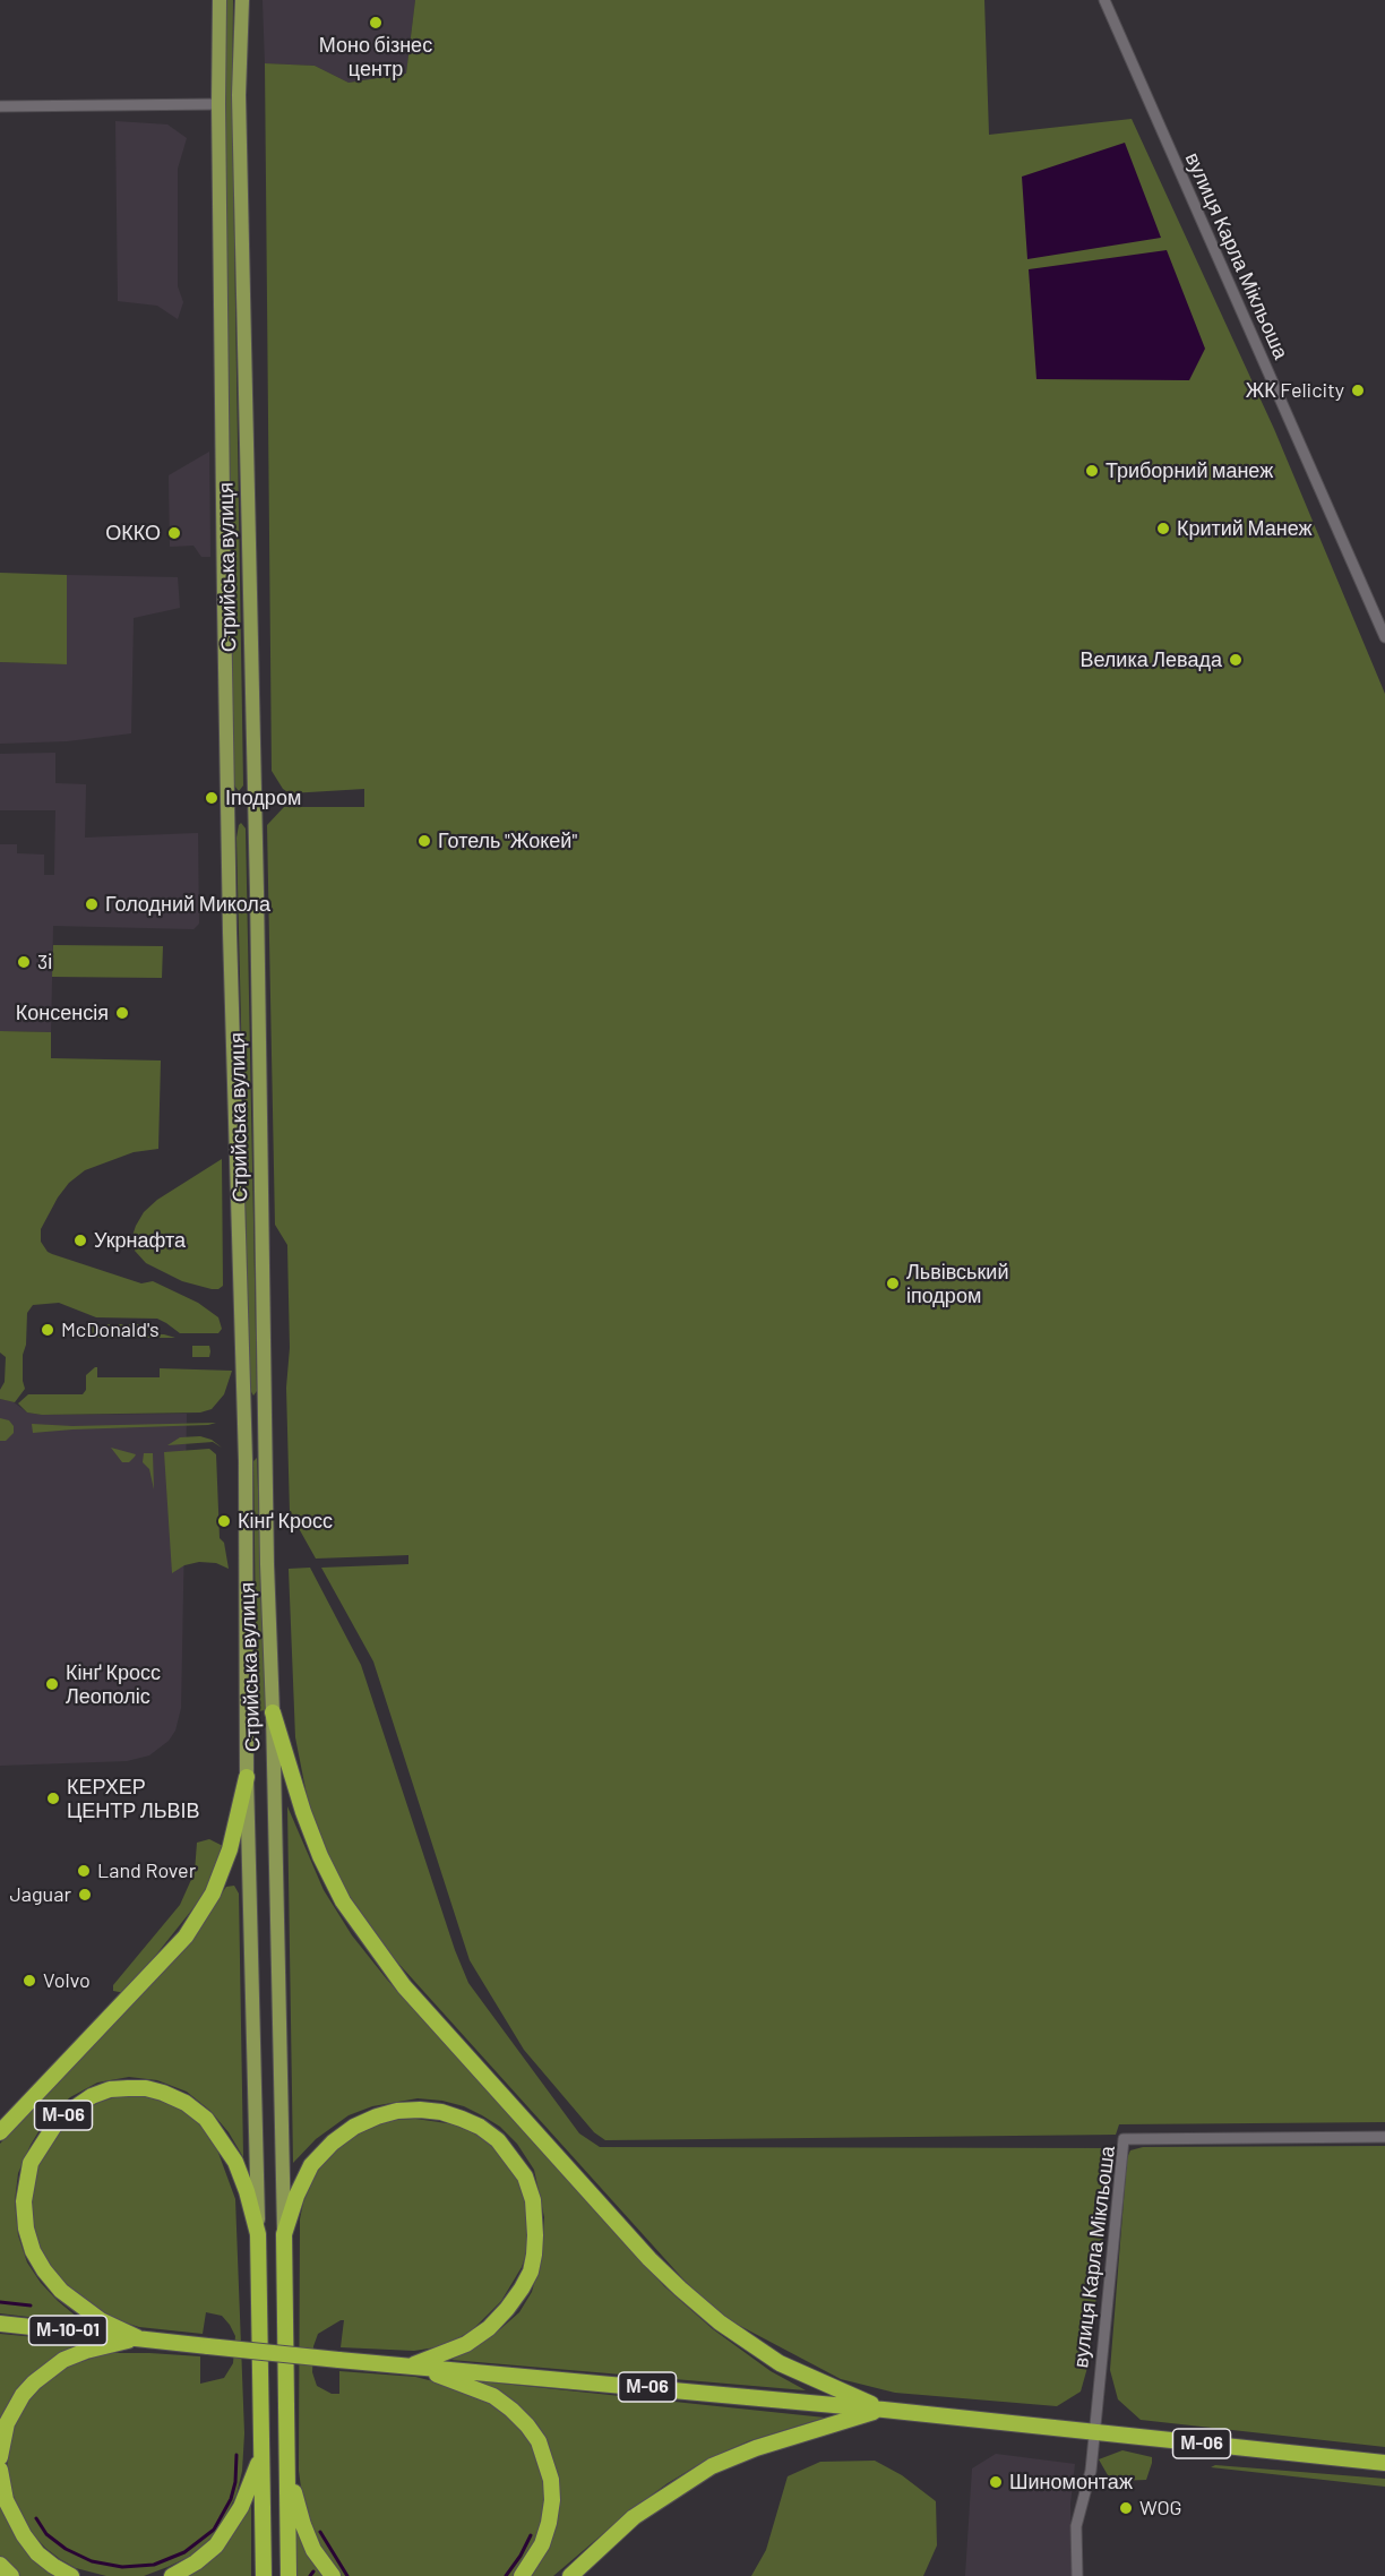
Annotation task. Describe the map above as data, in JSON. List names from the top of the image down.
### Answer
{
  "streets": {
    "highway": ["М-06", "М-10-01"],
    "main road": ["Стрийська вулиця"],
    "street": ["вулиця Карла Мікльоша"]
  },
  "crossings": [
    ["вулиця Карла Мікльоша", "М-06"],
    ["Стрийська вулиця", "М-06"],
    ["М-06", "М-10-01"]
  ],
  "places": [
    "Моно бізнес центр",
    "ЖК Felicity",
    "Триборний манеж",
    "Критий Манеж",
    "ОККО",
    "Велика Левада",
    "Іподром",
    "Готель \"Жокей\"",
    "Голодний Микола",
    "3і",
    "Консенсія",
    "Укрнафта",
    "Львівський іподром",
    "McDonald's",
    "Кінґ Кросс",
    "Кінґ Кросс Леополіс",
    "КЕРХЕР ЦЕНТР ЛЬВІВ",
    "Land Rover",
    "Jaguar",
    "Volvo",
    "Шиномонтаж",
    "WOG"
  ]
}
